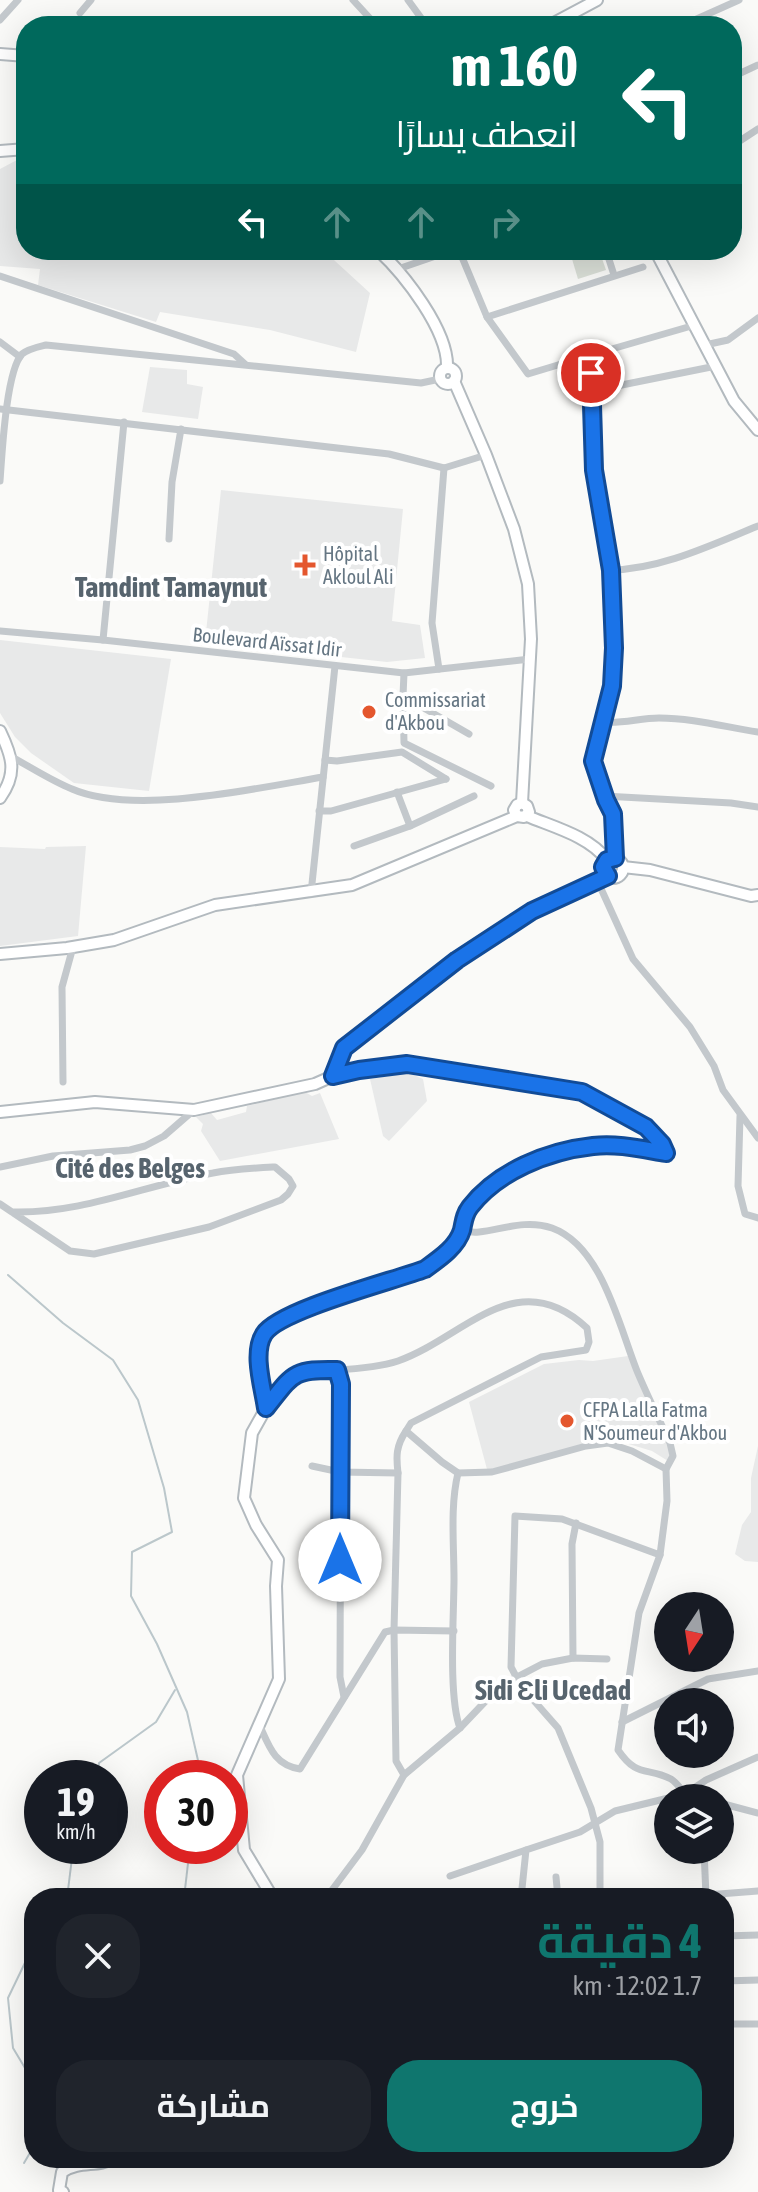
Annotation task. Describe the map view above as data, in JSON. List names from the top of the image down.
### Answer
{
  "streets": {
    "street": ["Boulevard Aïssat Idir"]
  },
  "districts": ["Tamdint Tamaynut", "Cité des Belges", "Sidi Ɛli Ucedad"],
  "places": {
    "health": ["Hôpital Akloul Ali"],
    "other": ["Commissariat d'Akbou", "CFPA Lalla Fatma N'Soumeur d'Akbou"]
  },
  "north": "bottom",
  "page": {
    "turn": ["160 m", "انعطف يسارًا"],
    "speed": "19 km/h",
    "limit": "30",
    "heading": ["4 دقيقة", "1.7 km · 12:02"],
    "buttons": ["خروج", "مشاركة"]
  }
}
